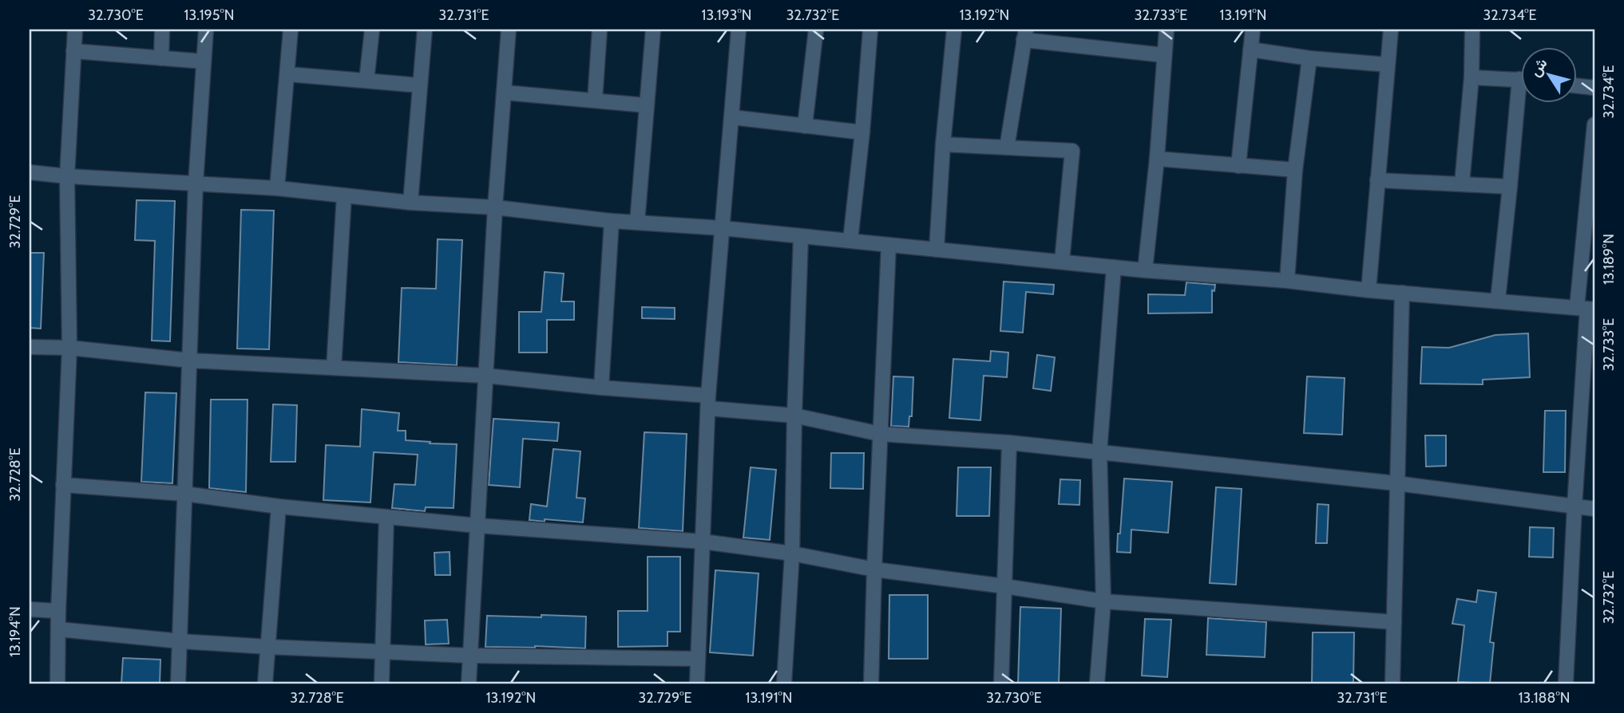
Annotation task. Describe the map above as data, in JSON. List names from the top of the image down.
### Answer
{
  "north": "top left",
  "coordinates": [
    "32.730°E",
    "13.195°N",
    "32.731°E",
    "13.193°N",
    "32.732°E",
    "13.192°N",
    "32.733°E",
    "13.191°N",
    "32.734°E",
    "32.729°E",
    "13.189°N",
    "32.728°E",
    "13.194°N",
    "13.188°N"
  ]
}
